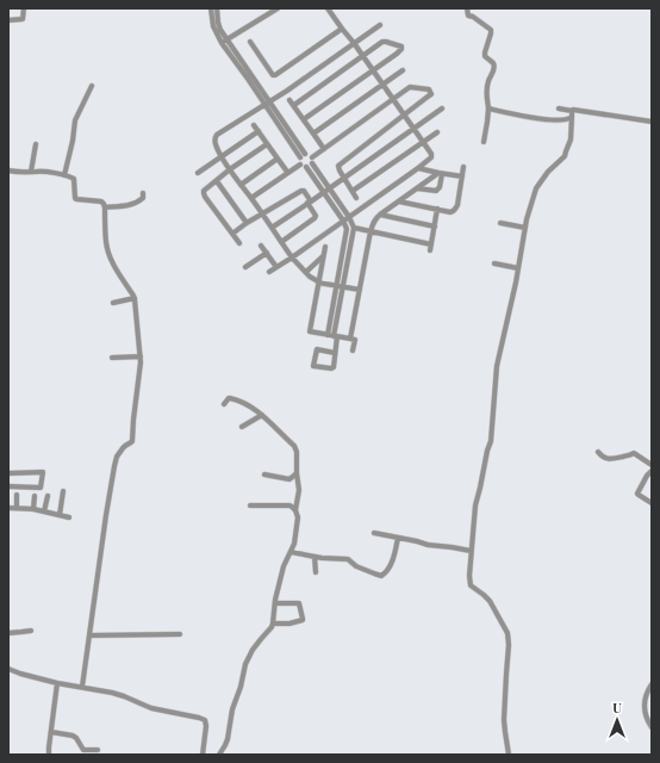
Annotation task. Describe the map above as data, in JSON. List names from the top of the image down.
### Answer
{
  "north": "top"
}
